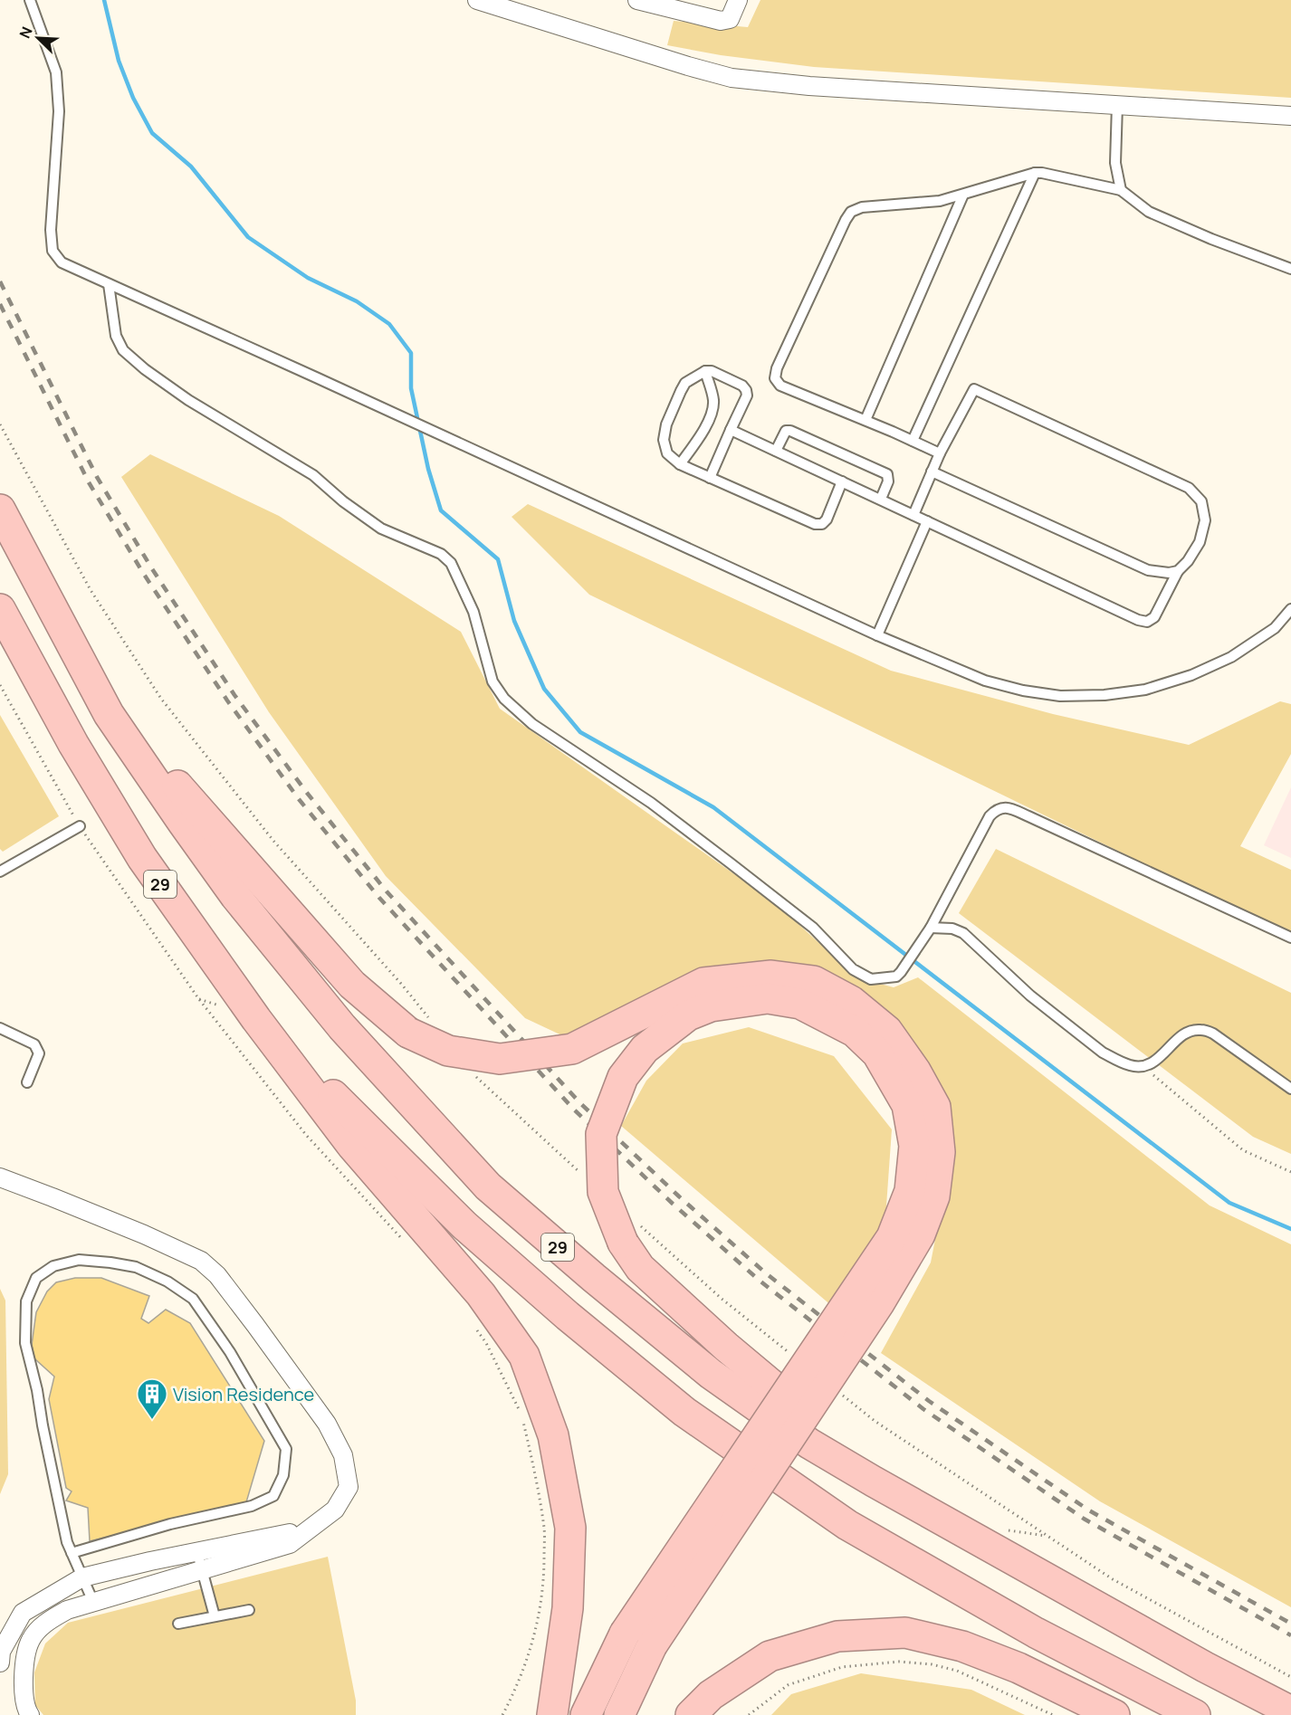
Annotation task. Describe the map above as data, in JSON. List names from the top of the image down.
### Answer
{
  "streets": {
    "highway": ["29"]
  },
  "places": {
    "building": ["Vision Residence"]
  },
  "north": "top left"
}
